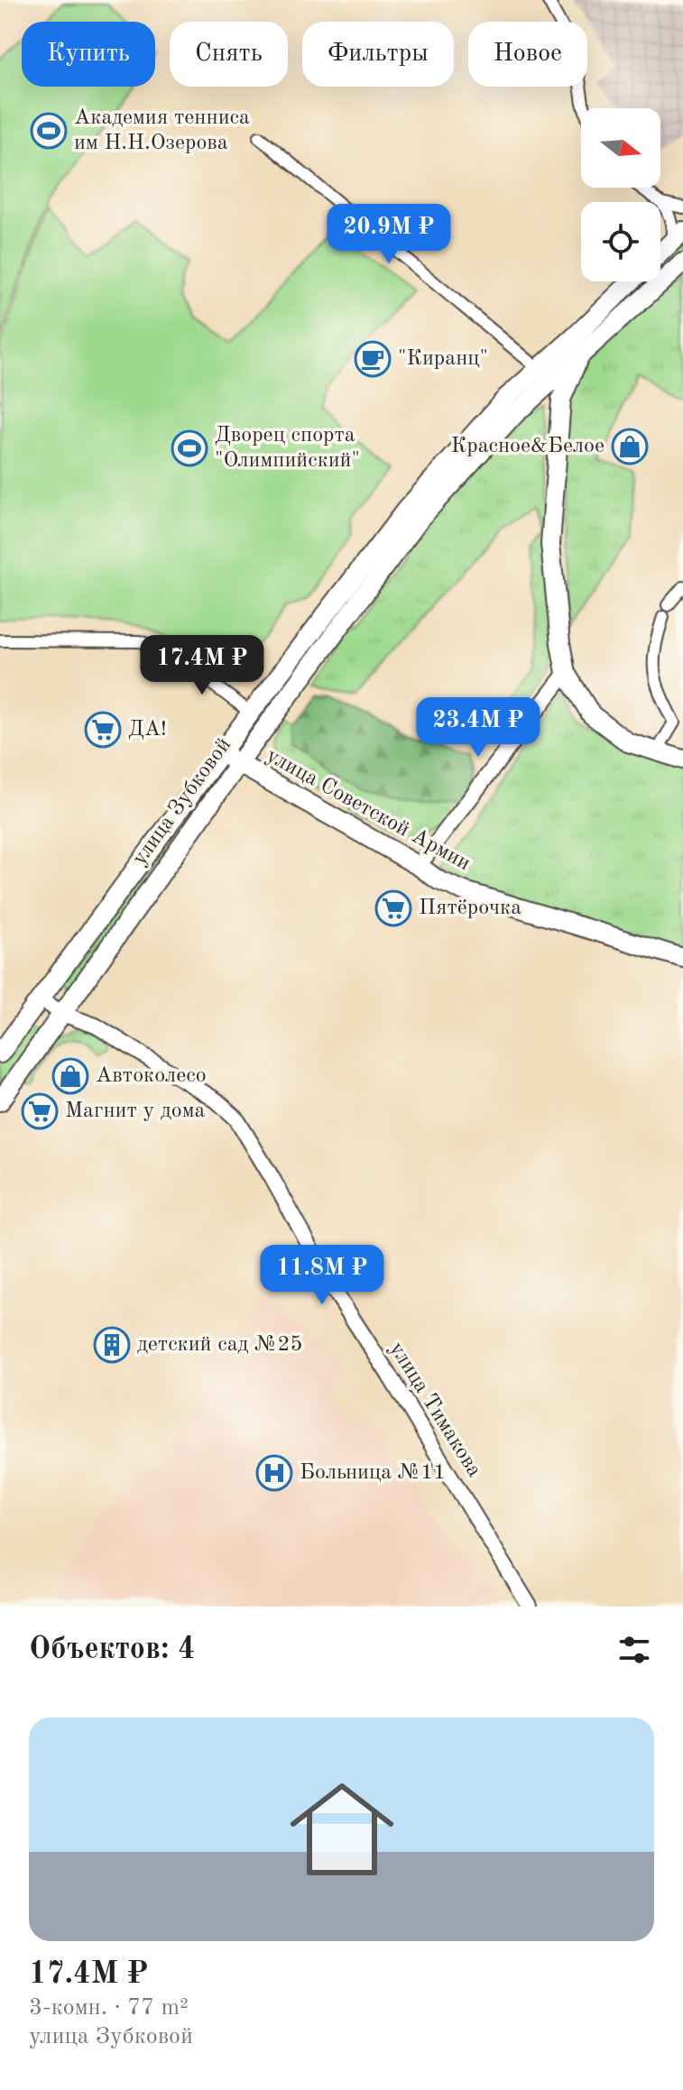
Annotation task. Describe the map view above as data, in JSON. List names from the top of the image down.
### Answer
{
  "streets": {
    "main road": ["улица Зубковой", "улица Советской Армии"],
    "street": ["улица Тимакова"]
  },
  "crossings": [
    ["улица Зубковой", "улица Советской Армии"],
    ["улица Зубковой", "улица Тимакова"]
  ],
  "places": {
    "sports": ["Академия тенниса им Н.Н.Озерова", "Дворец спорта \"Олимпийский\""],
    "cafe": ["\"Киранц\""],
    "shop": ["Красное&Белое", "Автоколесо"],
    "supermarket": ["ДА!", "Пятёрочка", "Магнит у дома"],
    "building": ["детский сад №25"],
    "hospital": ["Больница №11"]
  },
  "north": "right",
  "page": {
    "chip": [
      "Купить",
      "Снять",
      "Фильтры",
      "Новое"
    ],
    "price": [
      "20.9M ₽",
      "17.4M ₽",
      "23.4M ₽",
      "11.8M ₽"
    ],
    "heading": "Объектов: 4",
    "list": [
      {
        "name": "17.4M ₽",
        "note": "3-комн. · 77 m² · улица Зубковой"
      }
    ]
  }
}
